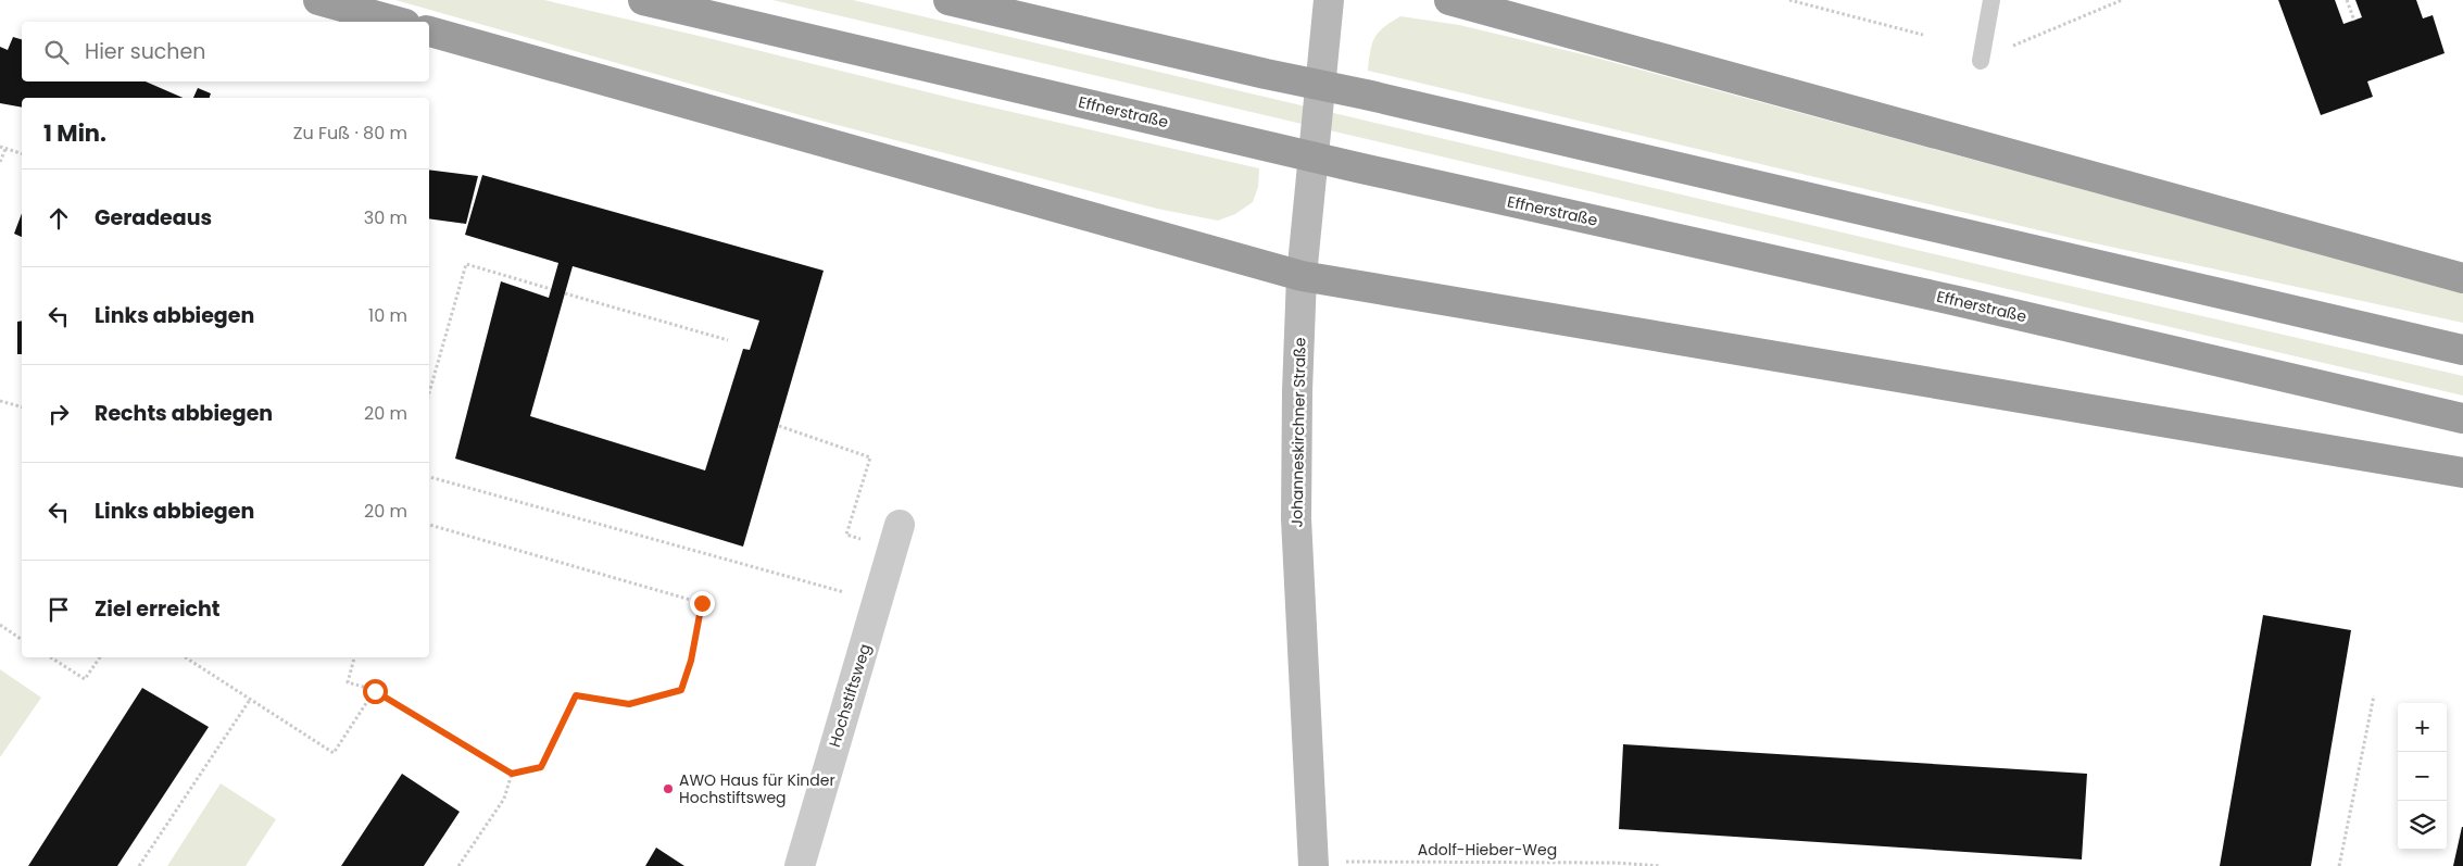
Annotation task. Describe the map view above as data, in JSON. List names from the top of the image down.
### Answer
{
  "streets": {
    "highway": ["Effnerstraße"],
    "main road": ["Johanneskirchner Straße"],
    "street": ["Hochstiftsweg"],
    "path": ["Adolf-Hieber-Weg"]
  },
  "crossings": [
    ["Johanneskirchner Straße", "Adolf-Hieber-Weg"]
  ],
  "places": ["AWO Haus für Kinder Hochstiftsweg"],
  "page": {
    "search": "Hier suchen",
    "heading": ["1 Min.", "Zu Fuß · 80 m"],
    "list": [
      ["Geradeaus", "30 m"],
      ["Links abbiegen", "10 m"],
      ["Rechts abbiegen", "20 m"],
      ["Links abbiegen", "20 m"],
      "Ziel erreicht"
    ],
    "map_buttons": ["+", "−"]
  }
}
